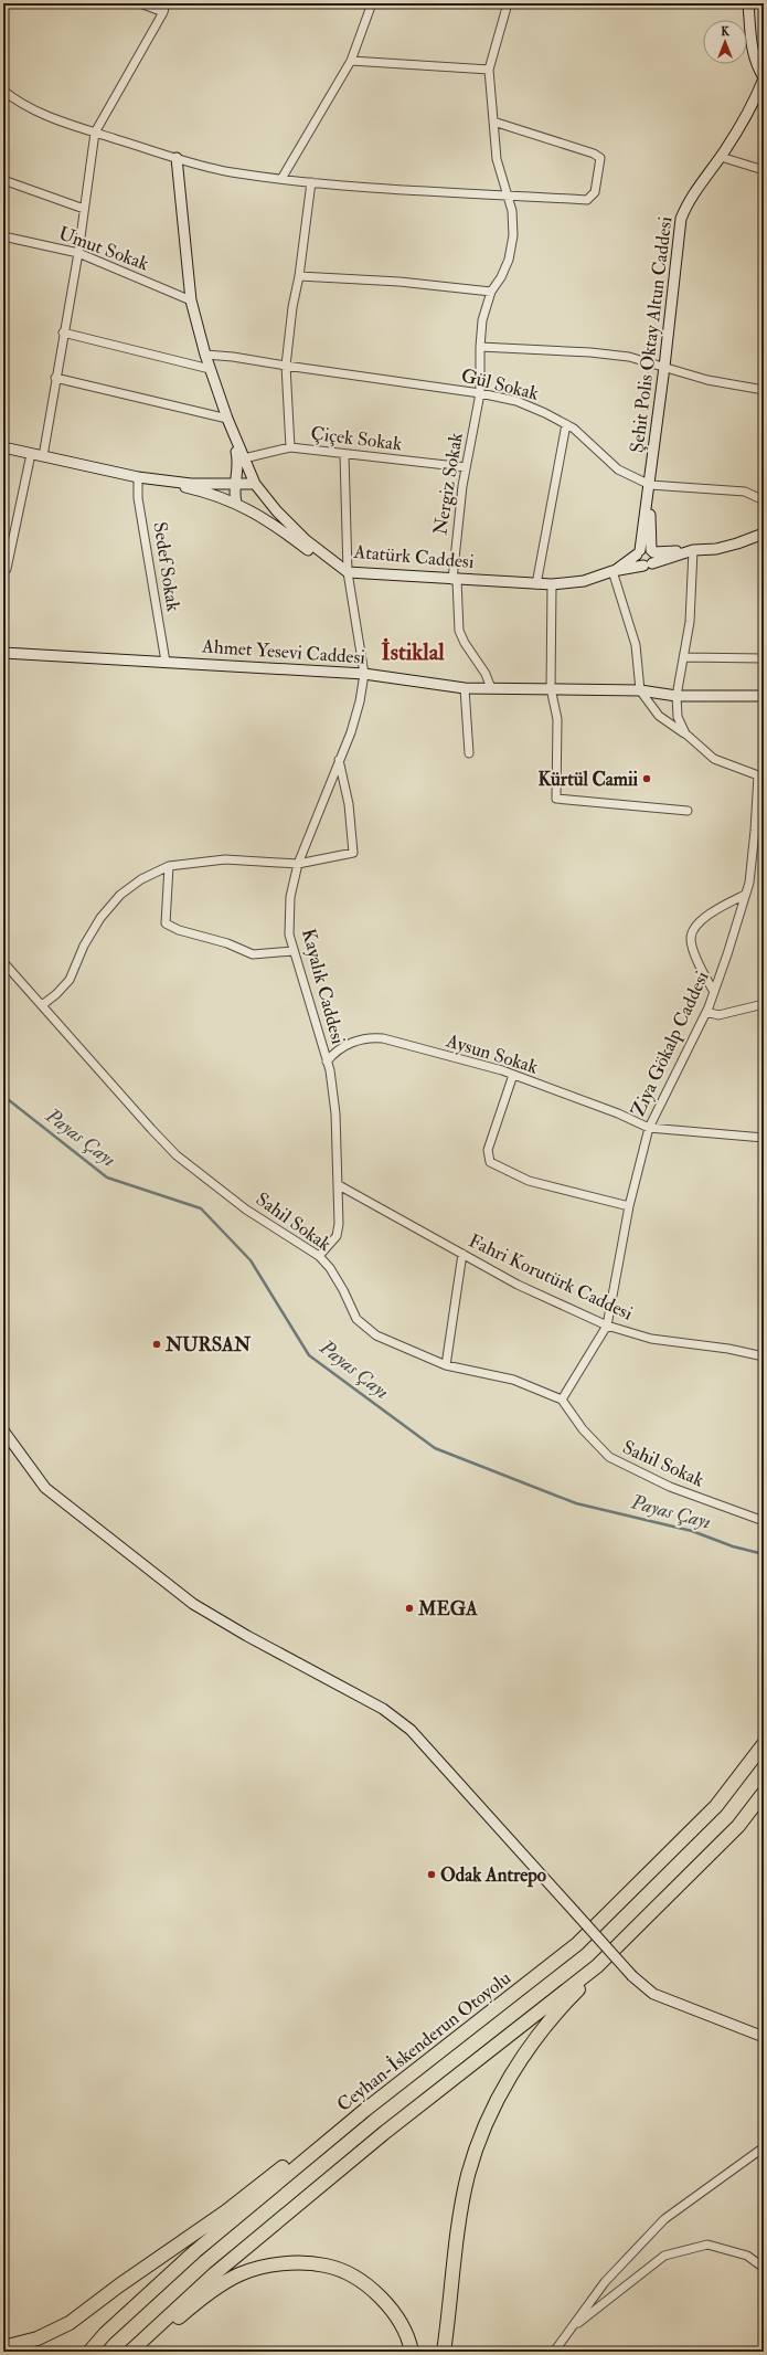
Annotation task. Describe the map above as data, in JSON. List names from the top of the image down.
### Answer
{
  "streets": {
    "highway": ["Ceyhan-İskenderun Otoyolu"],
    "street": [
      "Umut Sokak",
      "Şehit Polis Oktay Altun Caddesi",
      "Gül Sokak",
      "Çiçek Sokak",
      "Nergiz Sokak",
      "Atatürk Caddesi",
      "Sedef Sokak",
      "Ahmet Yesevi Caddesi",
      "Kayalık Caddesi",
      "Ziya Gökalp Caddesi",
      "Aysun Sokak",
      "Sahil Sokak",
      "Fahri Korutürk Caddesi"
    ]
  },
  "crossings": [
    ["Şehit Polis Oktay Altun Caddesi", "Gül Sokak"],
    ["Şehit Polis Oktay Altun Caddesi", "Atatürk Caddesi"],
    ["Gül Sokak", "Nergiz Sokak"],
    ["Çiçek Sokak", "Nergiz Sokak"],
    ["Çiçek Sokak", "Atatürk Caddesi"],
    ["Çiçek Sokak", "Kayalık Caddesi"],
    ["Nergiz Sokak", "Atatürk Caddesi"],
    ["Nergiz Sokak", "Ahmet Yesevi Caddesi"],
    ["Atatürk Caddesi", "Kayalık Caddesi"],
    ["Sedef Sokak", "Ahmet Yesevi Caddesi"],
    ["Ahmet Yesevi Caddesi", "Kayalık Caddesi"],
    ["Kayalık Caddesi", "Aysun Sokak"],
    ["Kayalık Caddesi", "Sahil Sokak"],
    ["Kayalık Caddesi", "Fahri Korutürk Caddesi"],
    ["Ziya Gökalp Caddesi", "Aysun Sokak"],
    ["Ziya Gökalp Caddesi", "Fahri Korutürk Caddesi"]
  ],
  "districts": ["İstiklal"],
  "water": ["Payas Çayı"],
  "places": [
    "Kürtül Camii",
    "NURSAN",
    "MEGA",
    "Odak Antrepo"
  ],
  "north": "top"
}
